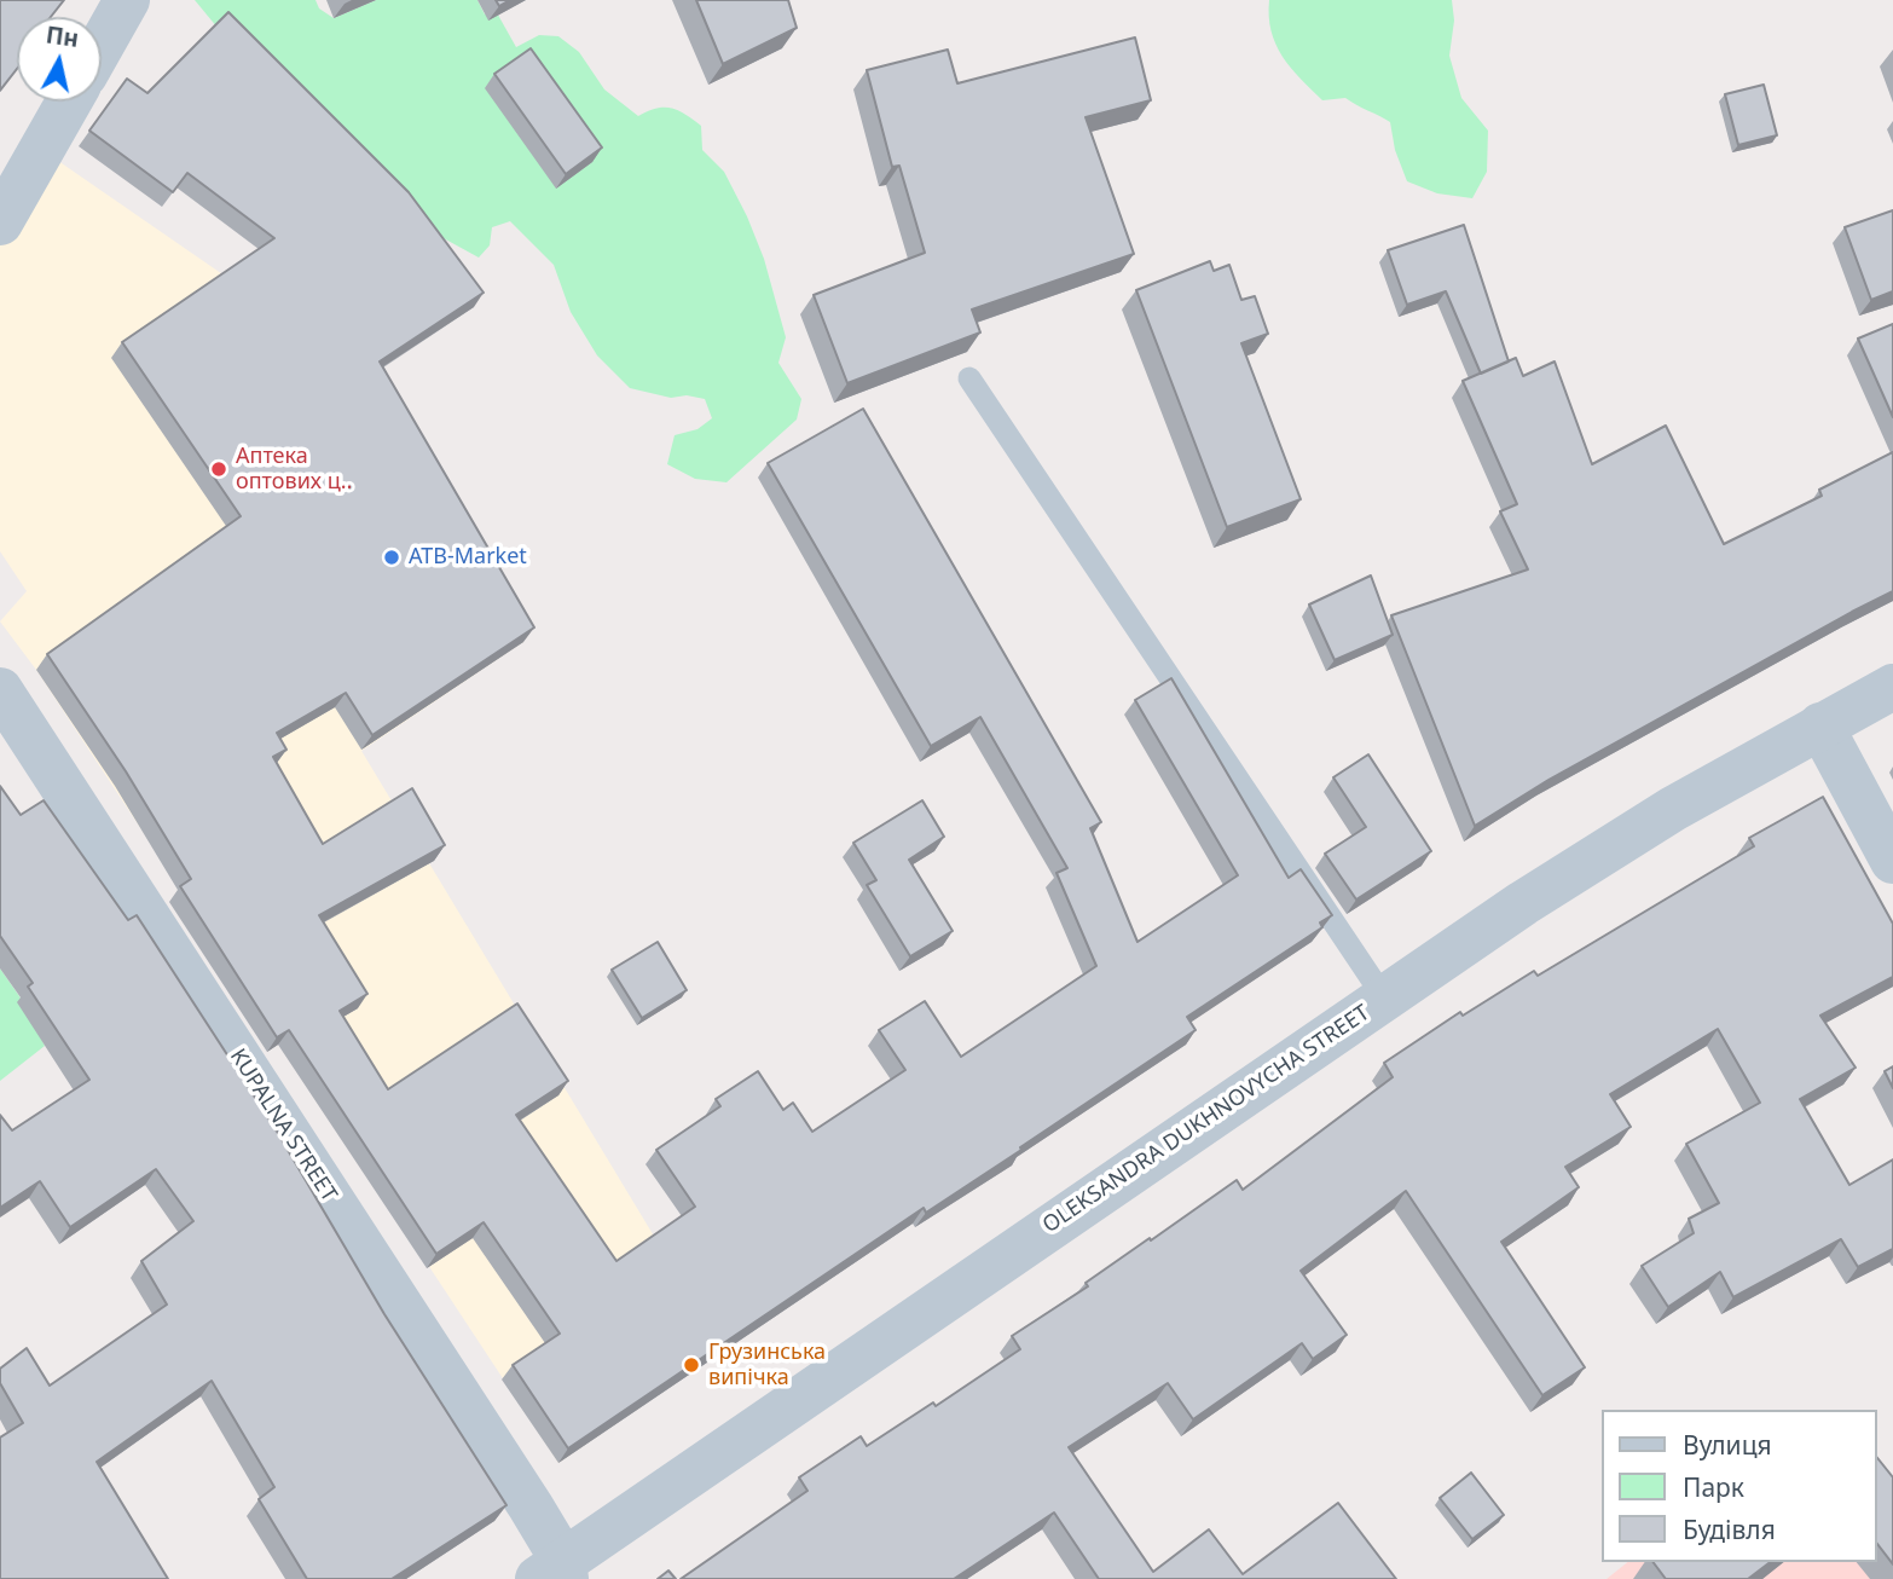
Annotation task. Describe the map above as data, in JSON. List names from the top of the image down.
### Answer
{
  "streets": {
    "street": ["OLEKSANDRA DUKHNOVYCHA STREET", "KUPALNA STREET"]
  },
  "crossings": [
    ["OLEKSANDRA DUKHNOVYCHA STREET", "KUPALNA STREET"]
  ],
  "places": ["Аптека оптових ц‥", "ATB-Market", "Грузинська випічка"],
  "legend": ["Вулиця", "Парк", "Будівля"],
  "north": "top"
}
